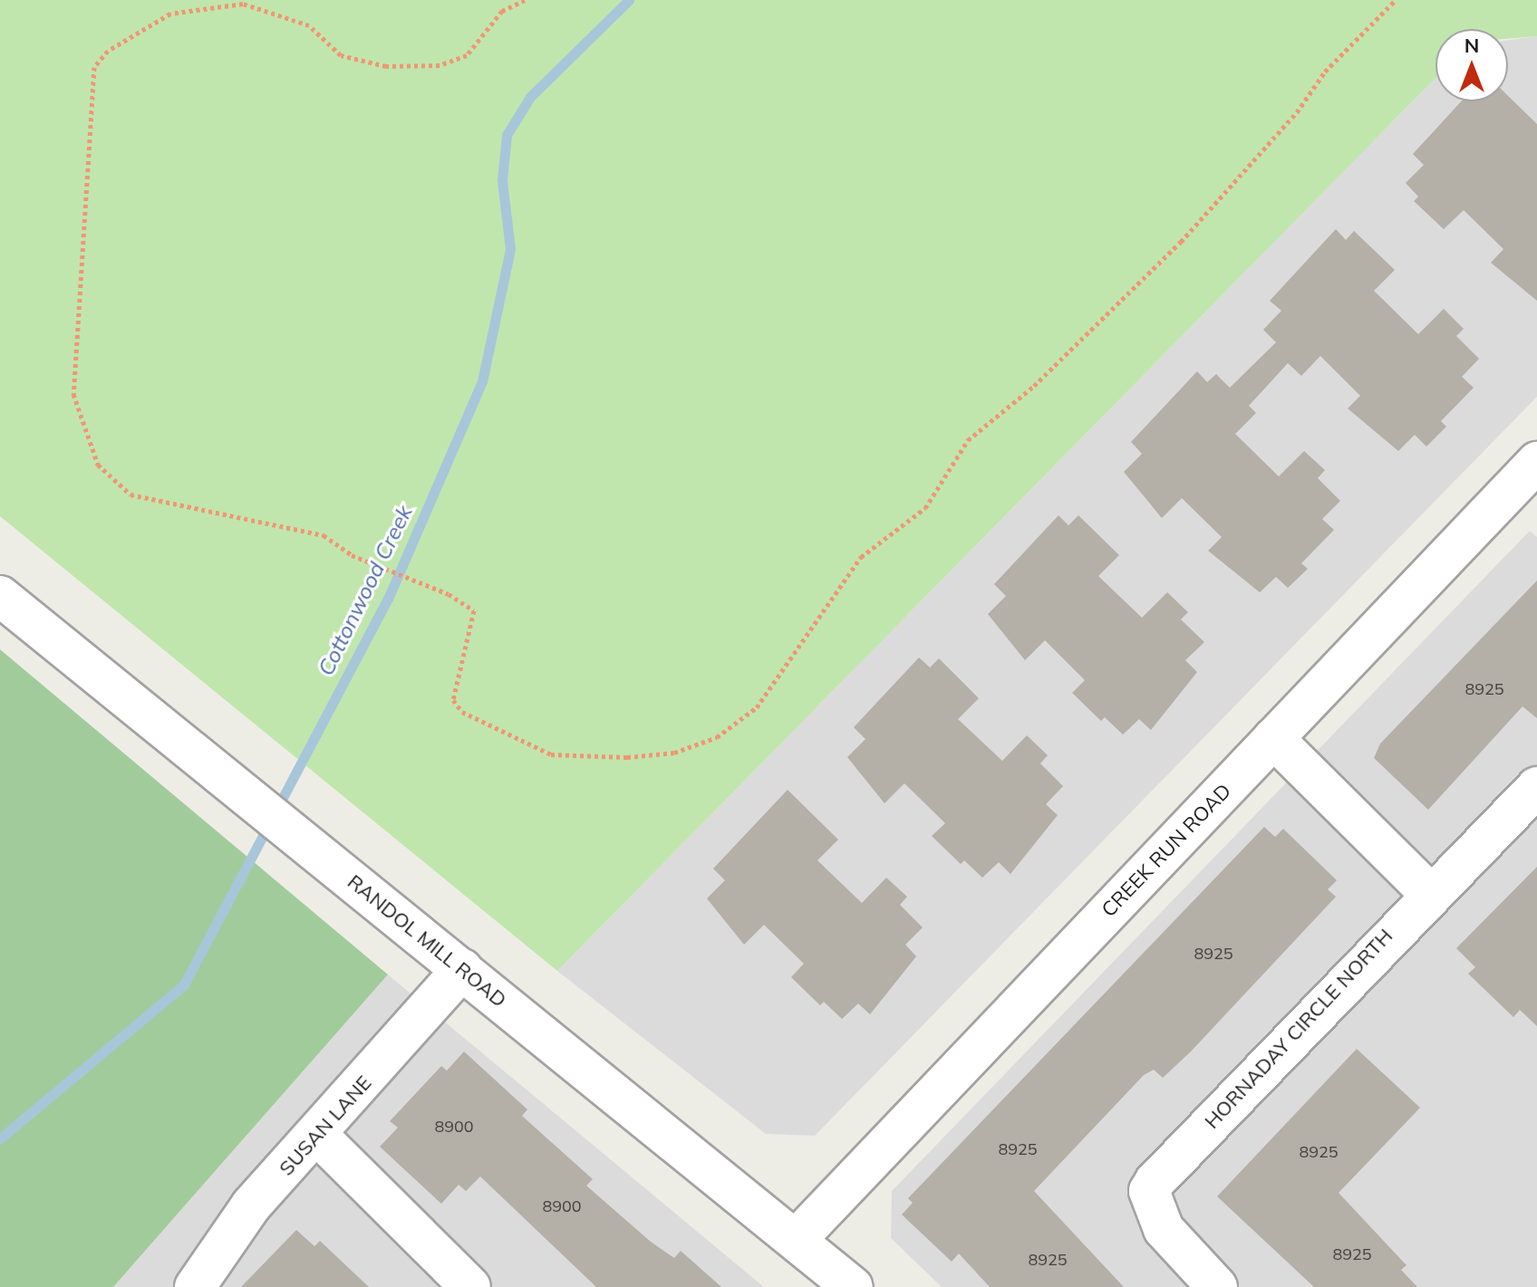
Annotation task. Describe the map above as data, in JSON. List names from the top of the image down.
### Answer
{
  "streets": {
    "street": [
      "CREEK RUN ROAD",
      "RANDOL MILL ROAD",
      "HORNADAY CIRCLE NORTH",
      "SUSAN LANE"
    ]
  },
  "crossings": [
    ["CREEK RUN ROAD", "RANDOL MILL ROAD"],
    ["RANDOL MILL ROAD", "SUSAN LANE"]
  ],
  "water": ["Cottonwood Creek"],
  "house_numbers": [
    "8925",
    "8925",
    "8900",
    "8925",
    "8925",
    "8900",
    "8925",
    "8925"
  ],
  "north": "top"
}
